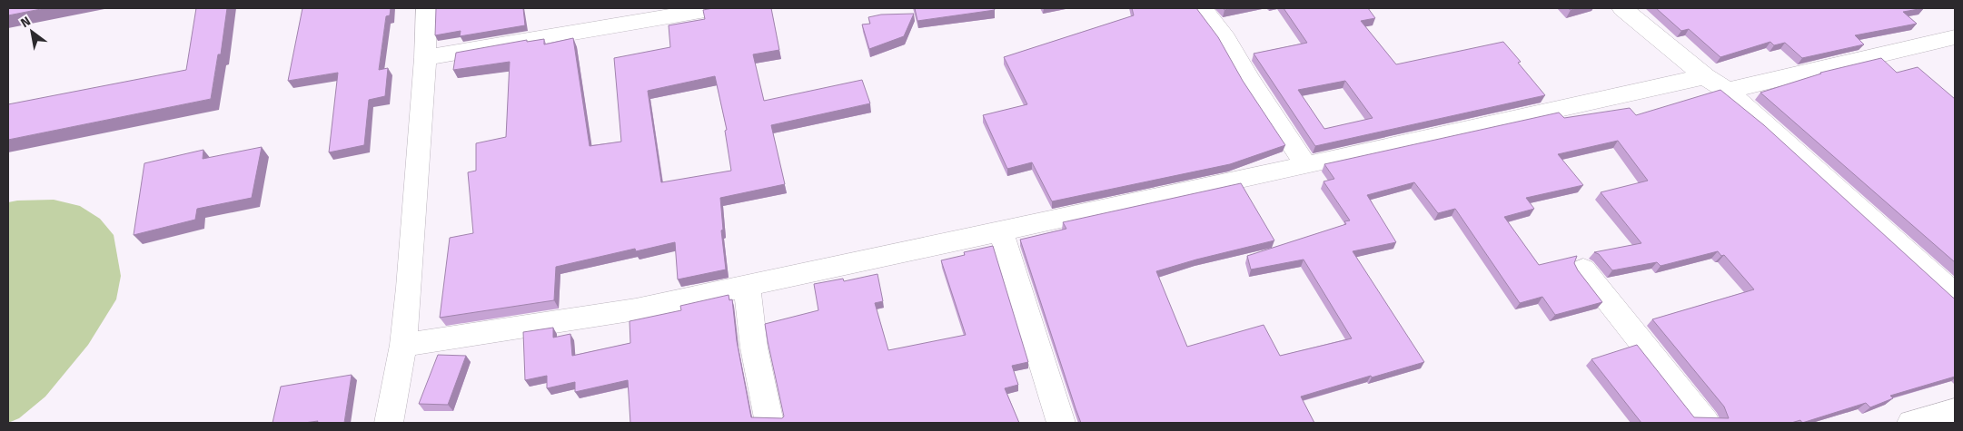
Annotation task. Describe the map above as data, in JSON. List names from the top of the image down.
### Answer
{
  "north": "top left"
}
